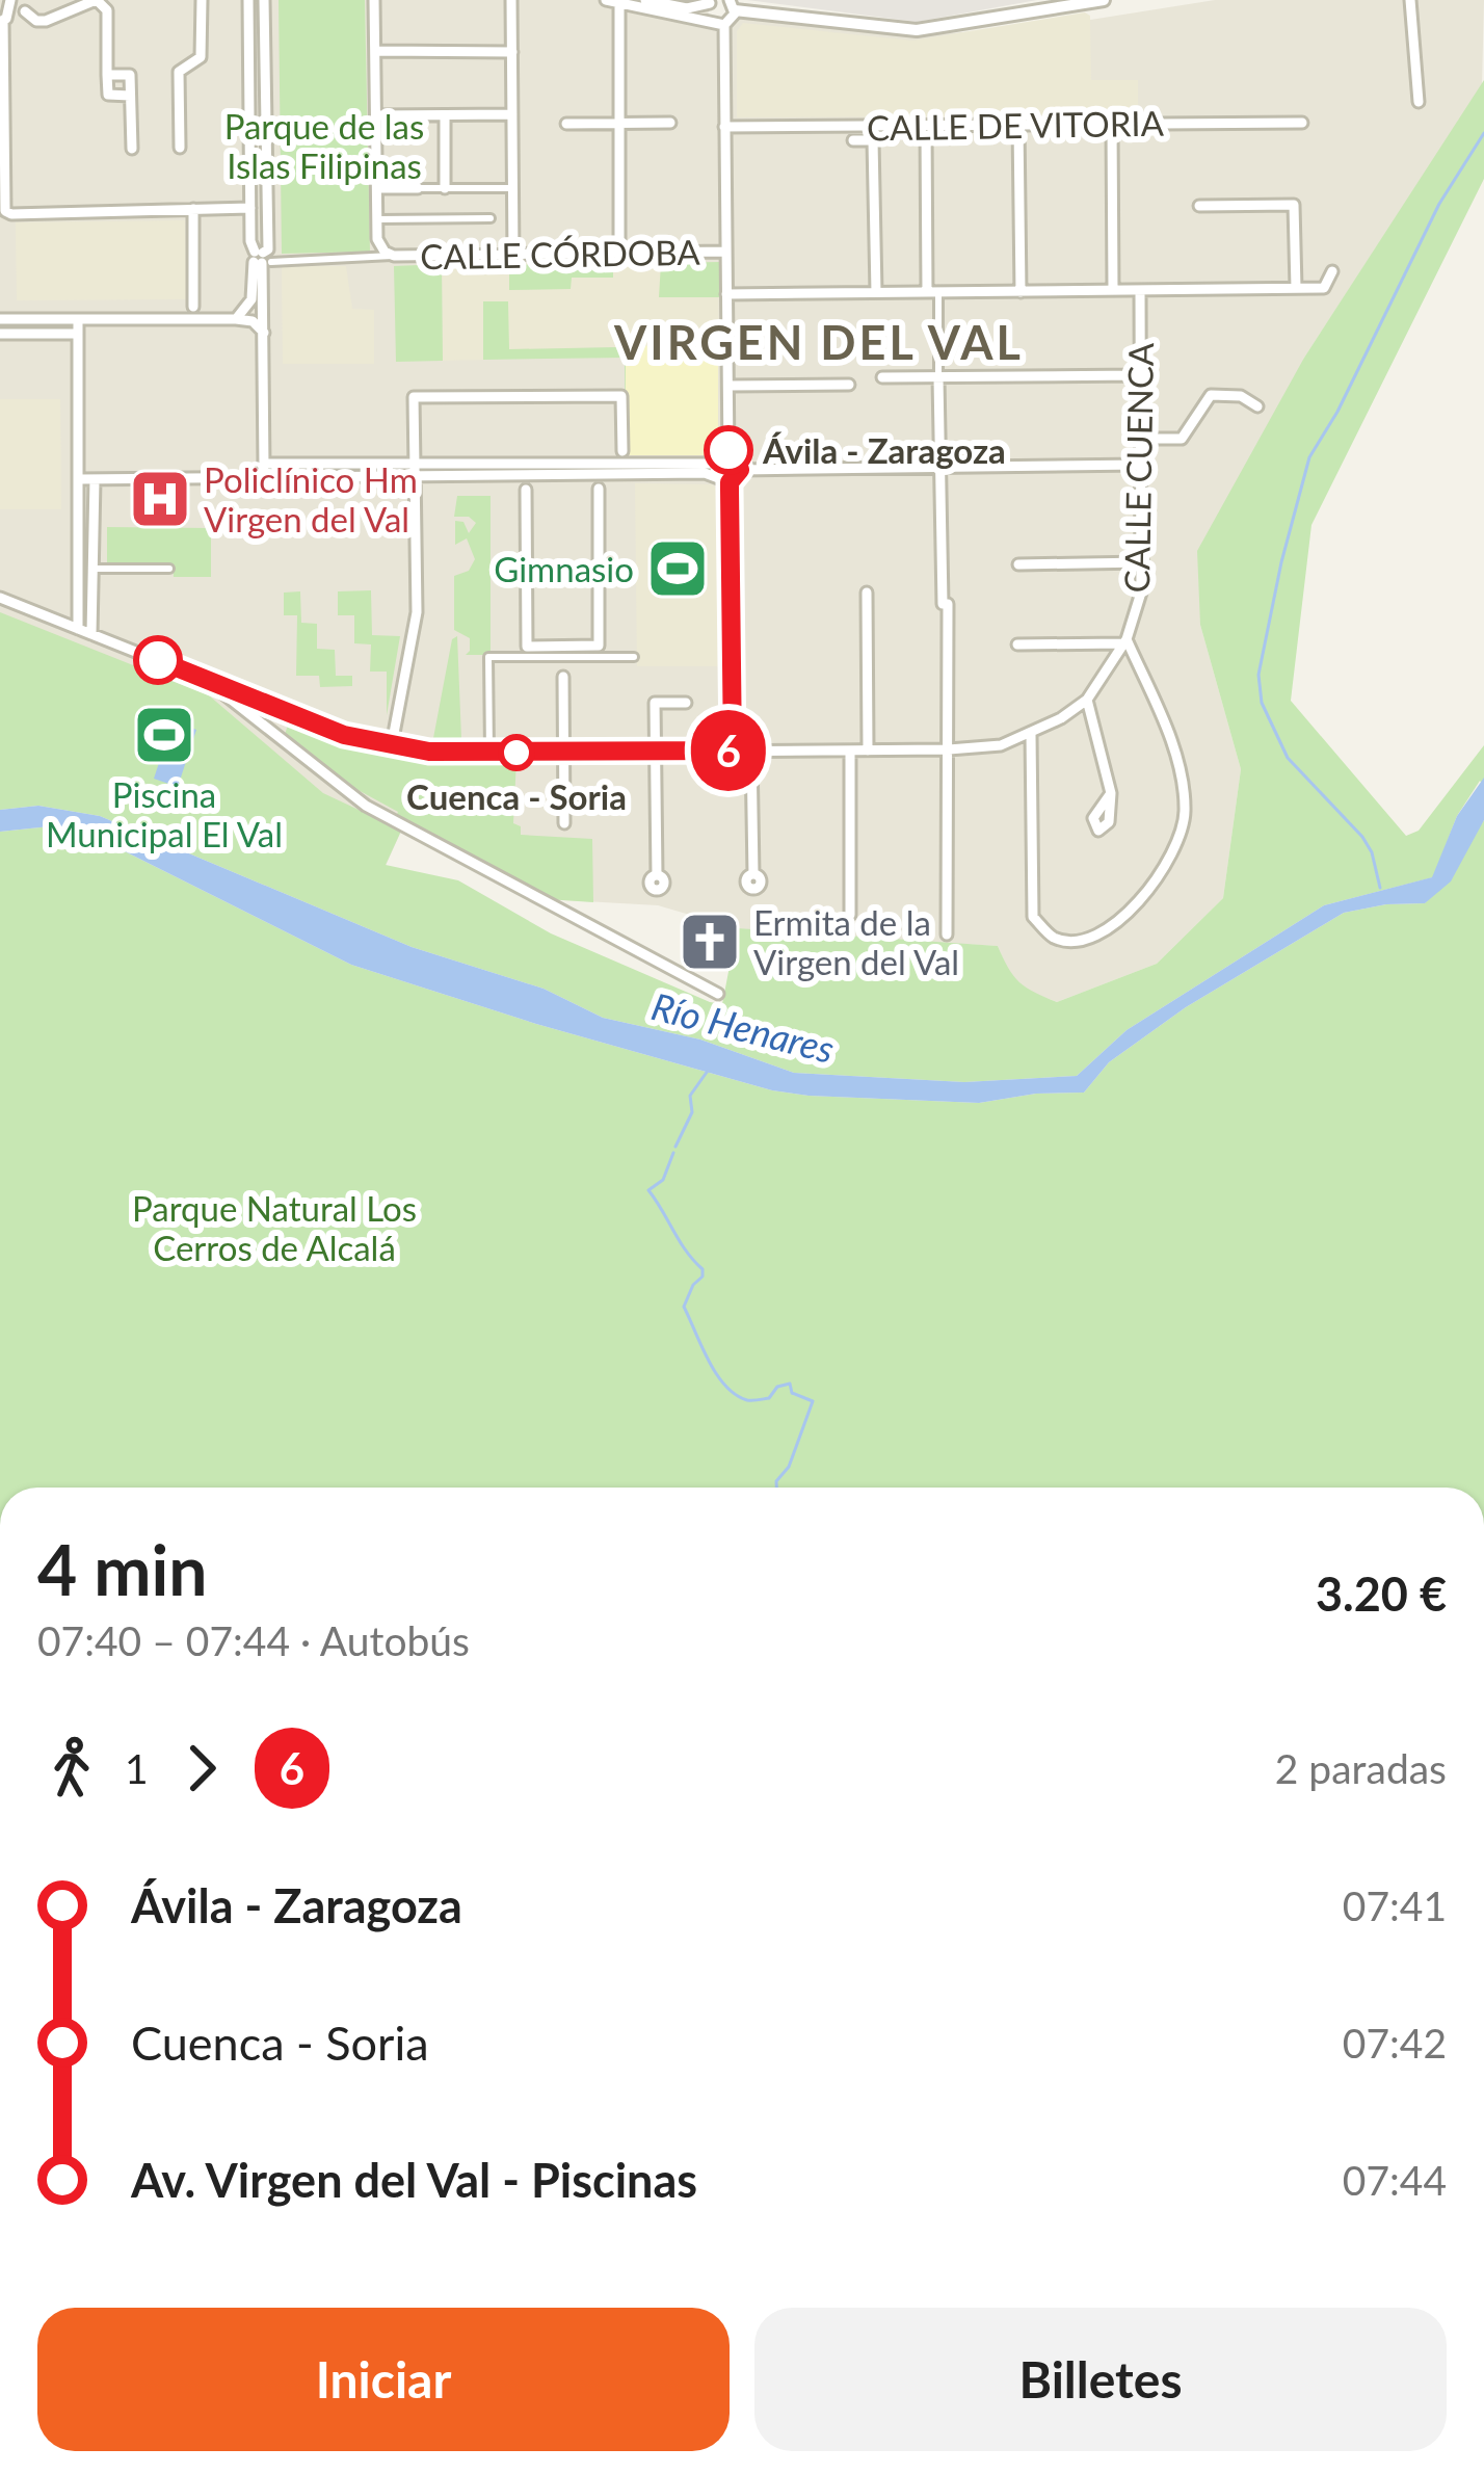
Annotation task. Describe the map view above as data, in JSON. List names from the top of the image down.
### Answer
{
  "streets": {
    "street": ["CALLE DE VITORIA", "CALLE CÓRDOBA", "CALLE CUENCA"]
  },
  "districts": ["VIRGEN DEL VAL"],
  "water": ["Río Henares"],
  "parks": ["Parque de las Islas Filipinas", "Parque Natural Los Cerros de Alcalá"],
  "places": {
    "other": ["Ávila - Zaragoza", "Cuenca - Soria"],
    "hospital": ["Policlínico Hm Virgen del Val"],
    "sports": ["Gimnasio", "Piscina Municipal El Val"],
    "church": ["Ermita de la Virgen del Val"]
  },
  "lines": ["bus line 6"],
  "page": {
    "on_map": "6",
    "heading": ["4 min", "07:40 – 07:44 · Autobús", "3.20 €"],
    "legs": ["1", "6", "2 paradas"],
    "list": [
      {
        "name": "Ávila - Zaragoza",
        "value": "07:41"
      },
      {
        "name": "Cuenca - Soria",
        "value": "07:42"
      },
      {
        "name": "Av. Virgen del Val - Piscinas",
        "value": "07:44"
      }
    ],
    "buttons": ["Iniciar", "Billetes"]
  }
}
